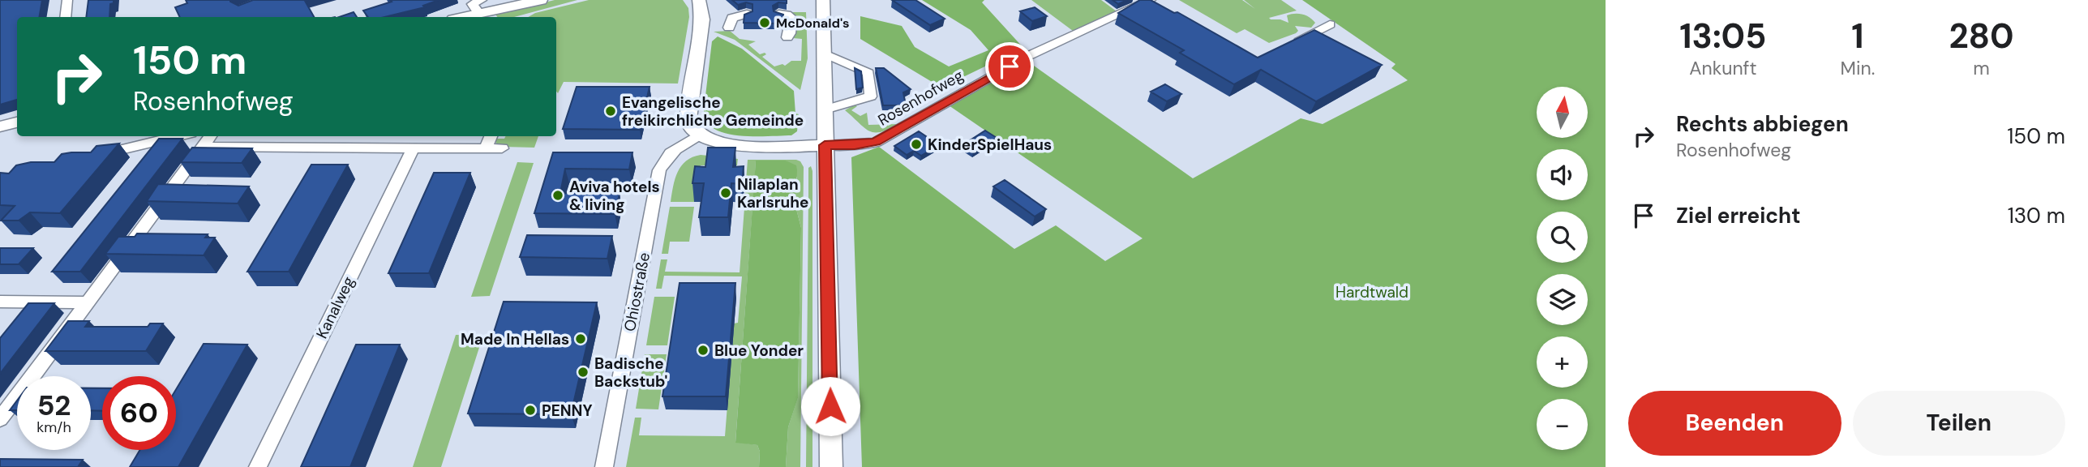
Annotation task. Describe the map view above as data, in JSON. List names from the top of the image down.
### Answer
{
  "streets": {
    "street": ["Rosenhofweg", "Ohiostraße", "Kanalweg"]
  },
  "parks": ["Hardtwald"],
  "places": [
    "McDonald's",
    "Evangelische freikirchliche Gemeinde",
    "KinderSpielHaus",
    "Nilaplan Karlsruhe",
    "Aviva hotels & living",
    "Made In Hellas",
    "Blue Yonder",
    "Badische Backstub'",
    "PENNY"
  ],
  "north": "top",
  "page": {
    "eta": [
      "13:05",
      "Ankunft",
      "1",
      "Min.",
      "280",
      "m"
    ],
    "turn": ["150 m", "Rosenhofweg"],
    "map_buttons": ["+", "−"],
    "list": [
      {
        "name": "Rechts abbiegen",
        "note": "Rosenhofweg",
        "value": "150 m"
      },
      {
        "name": "Ziel erreicht",
        "value": "130 m"
      }
    ],
    "speed": "52 km/h",
    "limit": "60",
    "buttons": ["Beenden", "Teilen"]
  }
}
